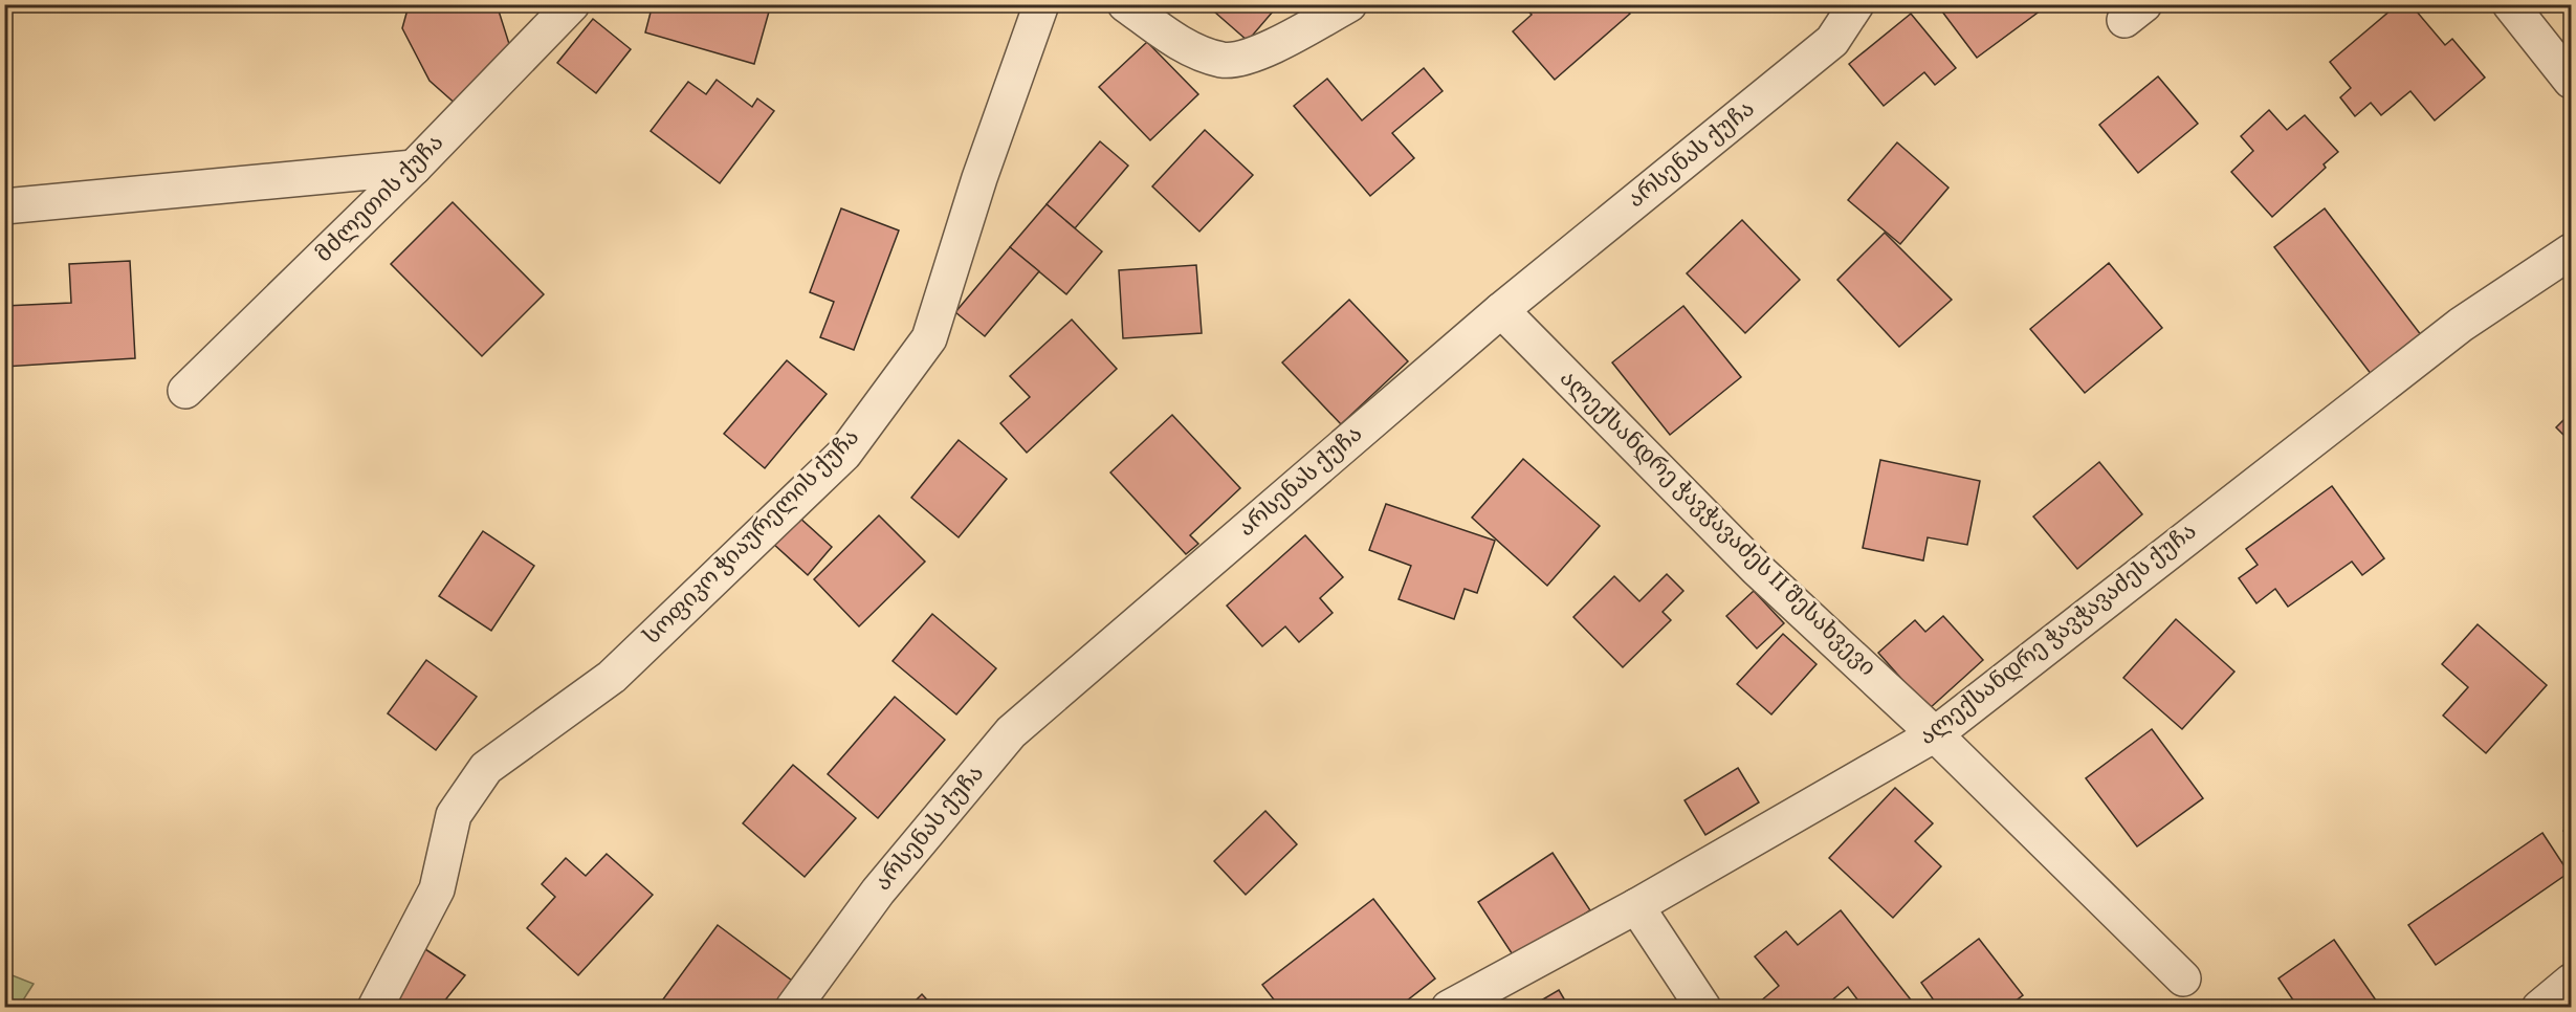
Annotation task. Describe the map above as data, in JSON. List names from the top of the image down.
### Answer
{
  "streets": {
    "street": [
      "არსენას ქუჩა",
      "მძლეთის ქუჩა",
      "ალექსანდრე ჭავჭავაძეს II შესახვევი",
      "სოფიკო ჭიაურელის ქუჩა",
      "ალექსანდრე ჭავჭავაძეს ქუჩა"
    ]
  },
  "crossings": [
    ["არსენას ქუჩა", "ალექსანდრე ჭავჭავაძეს II შესახვევი"],
    ["ალექსანდრე ჭავჭავაძეს II შესახვევი", "ალექსანდრე ჭავჭავაძეს ქუჩა"]
  ]
}
